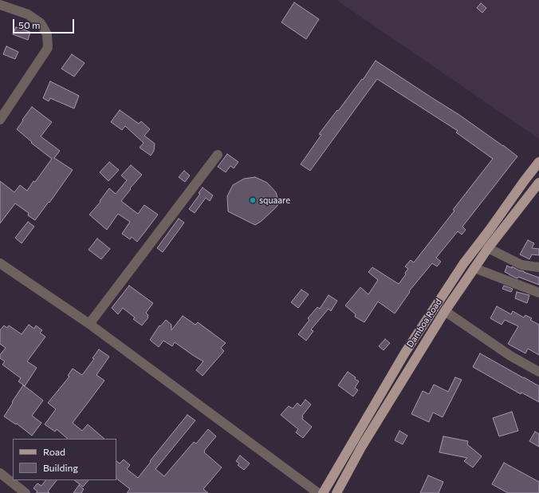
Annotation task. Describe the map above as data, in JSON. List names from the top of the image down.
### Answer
{
  "streets": {
    "main road": ["Damboa Road"]
  },
  "places": ["squaare"],
  "legend": ["Road", "Building"],
  "scale_bar": "50 m"
}
